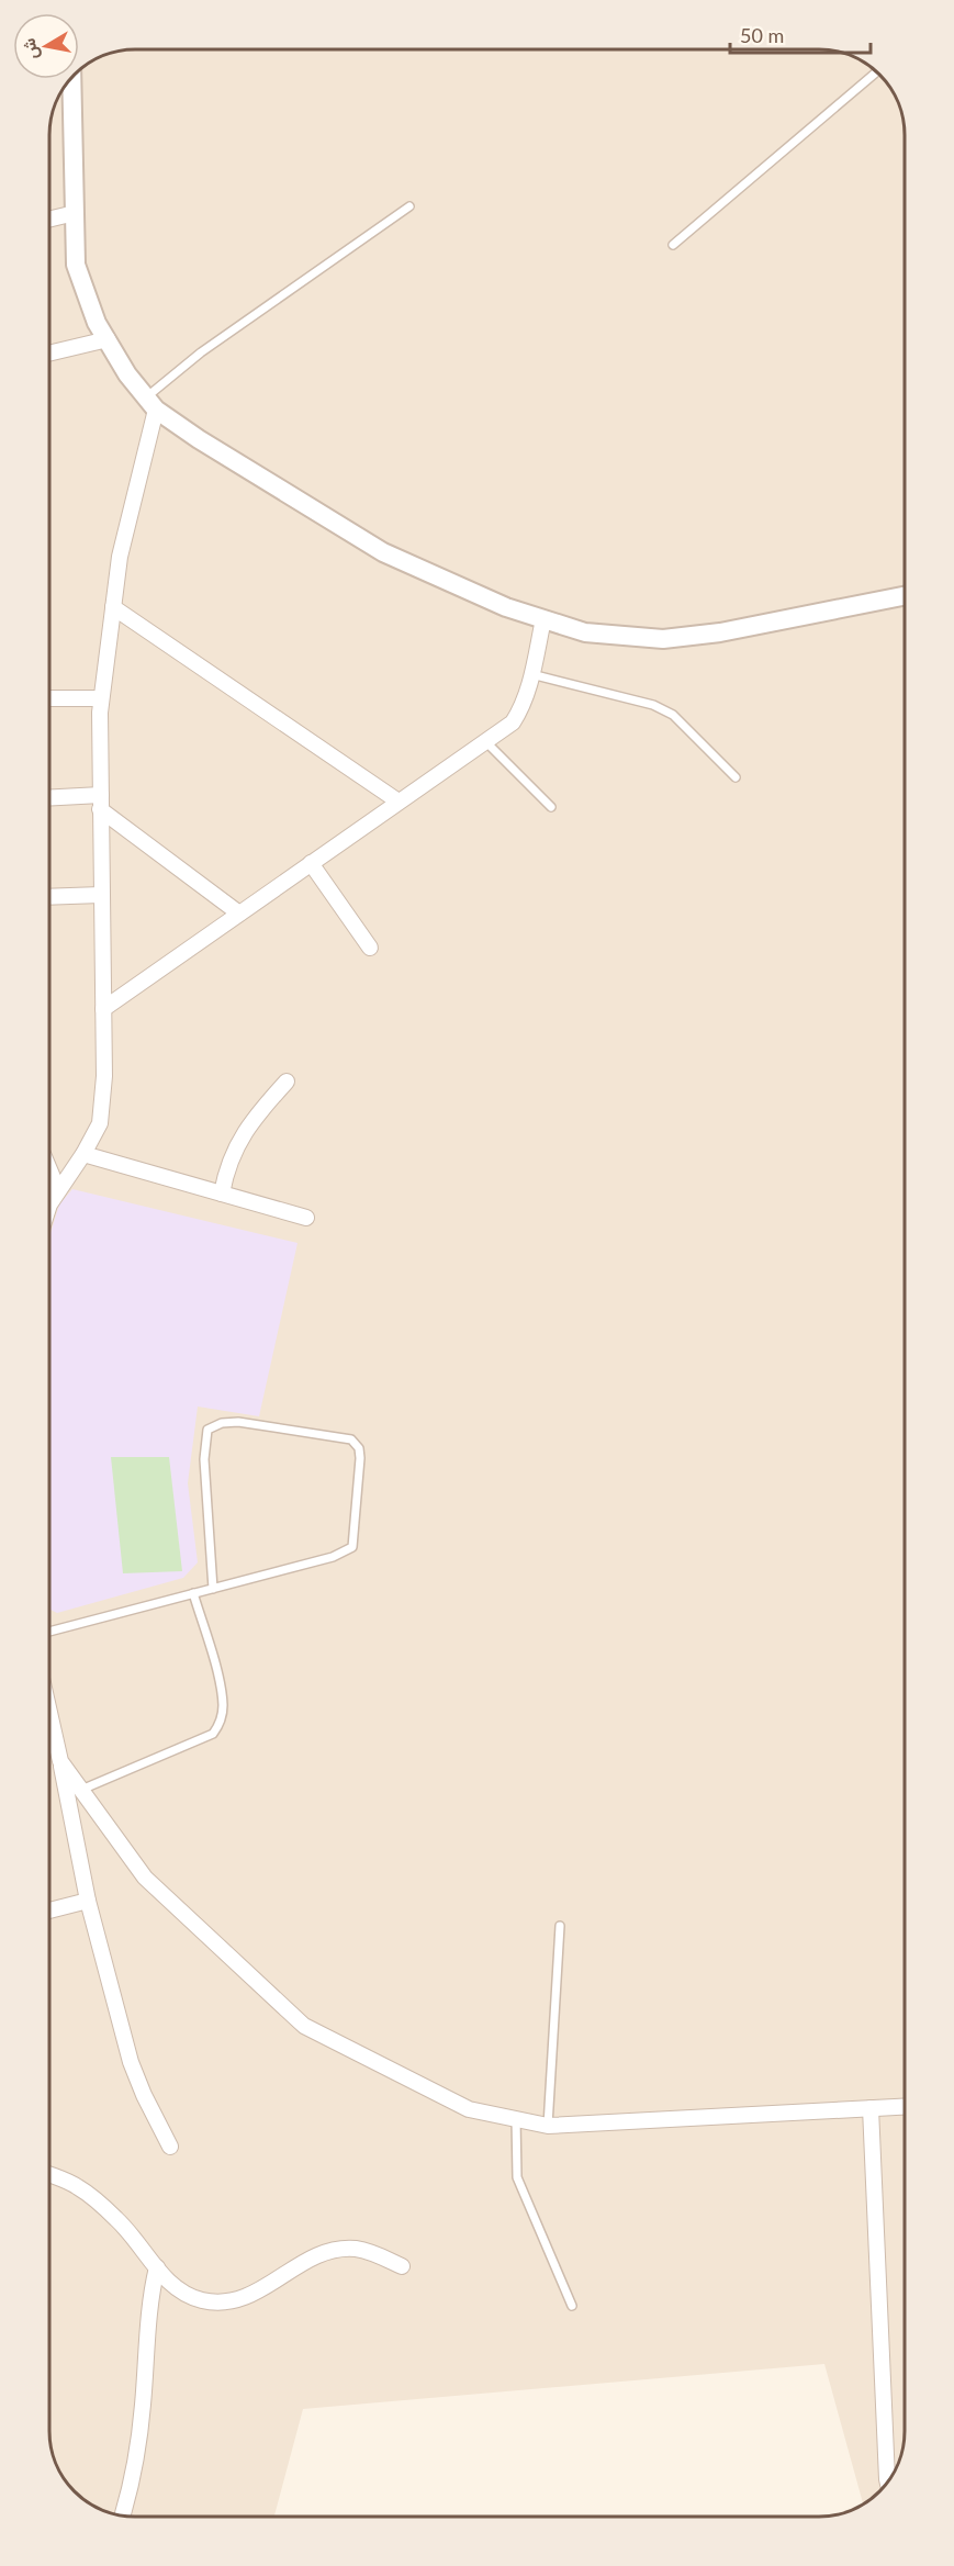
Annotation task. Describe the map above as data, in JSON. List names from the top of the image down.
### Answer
{
  "scale_bar": "50 m",
  "north": "left"
}
